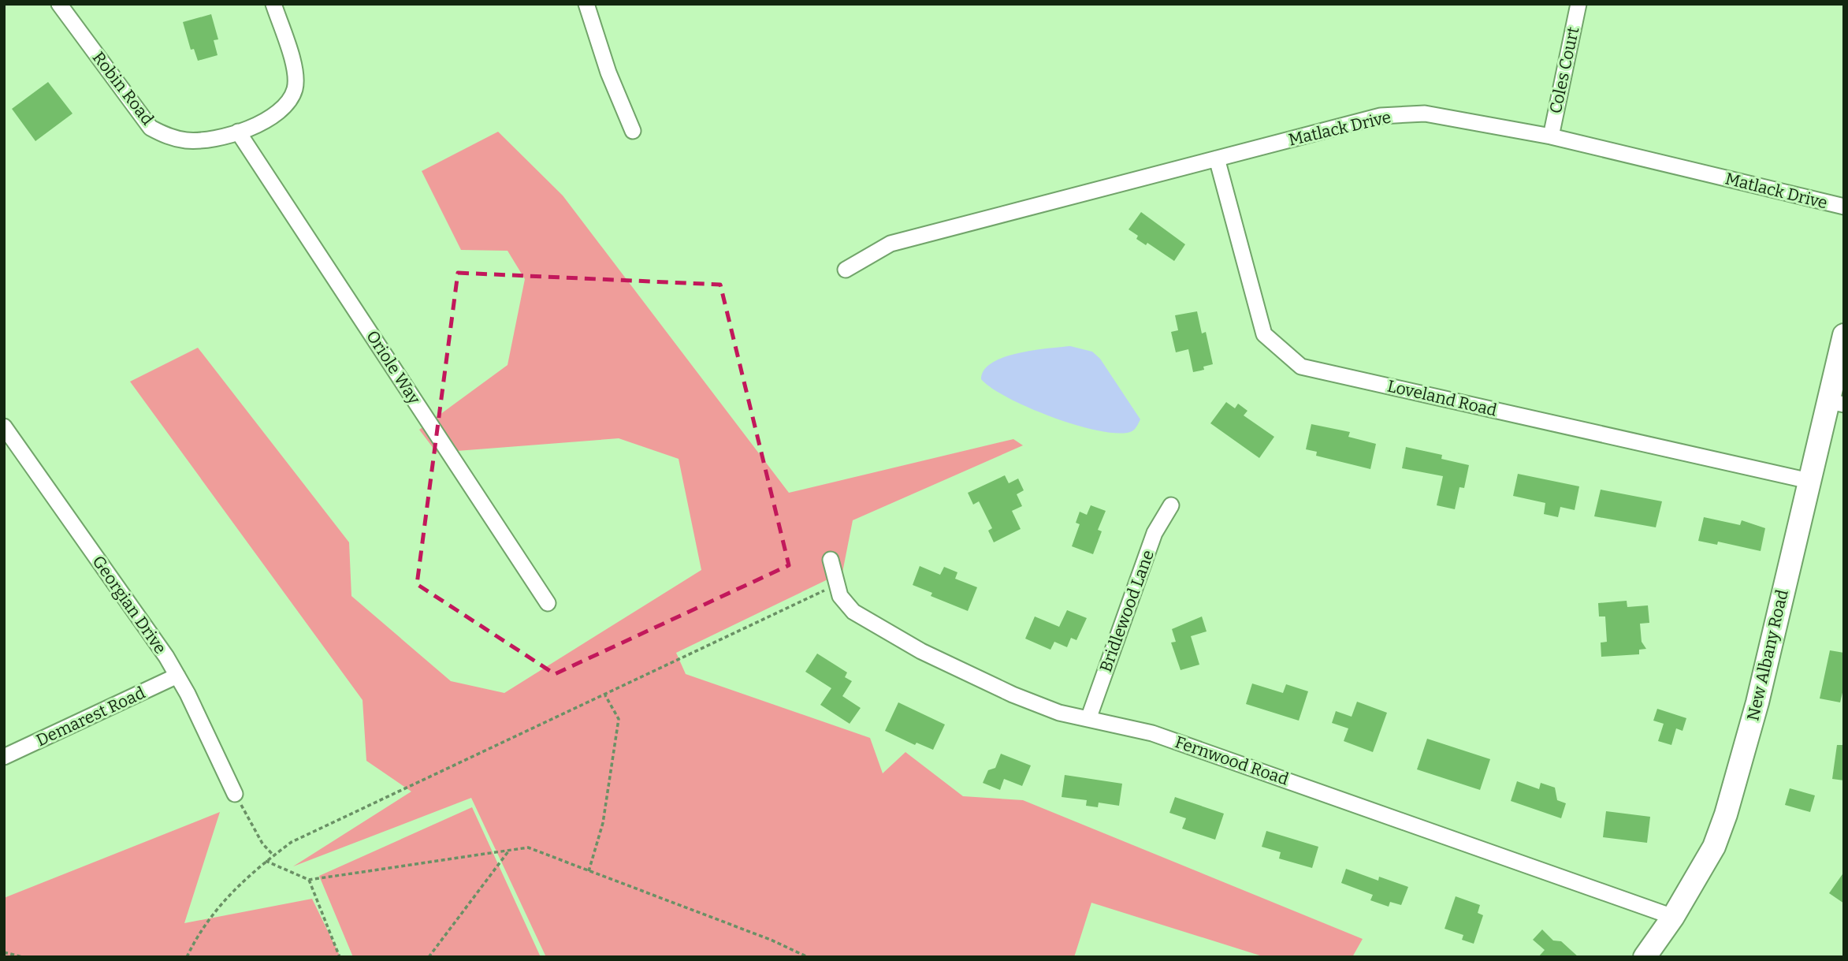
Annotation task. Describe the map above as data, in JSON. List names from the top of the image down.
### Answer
{
  "streets": {
    "main road": ["New Albany Road"],
    "street": [
      "Coles Court",
      "Robin Road",
      "Matlack Drive",
      "Oriole Way",
      "Loveland Road",
      "Georgian Drive",
      "Bridlewood Lane",
      "Demarest Road",
      "Fernwood Road"
    ]
  },
  "crossings": [
    ["Coles Court", "Matlack Drive"],
    ["Robin Road", "Oriole Way"],
    ["Matlack Drive", "Loveland Road"],
    ["Loveland Road", "New Albany Road"],
    ["Georgian Drive", "Demarest Road"],
    ["Bridlewood Lane", "Fernwood Road"],
    ["New Albany Road", "Fernwood Road"]
  ]
}
